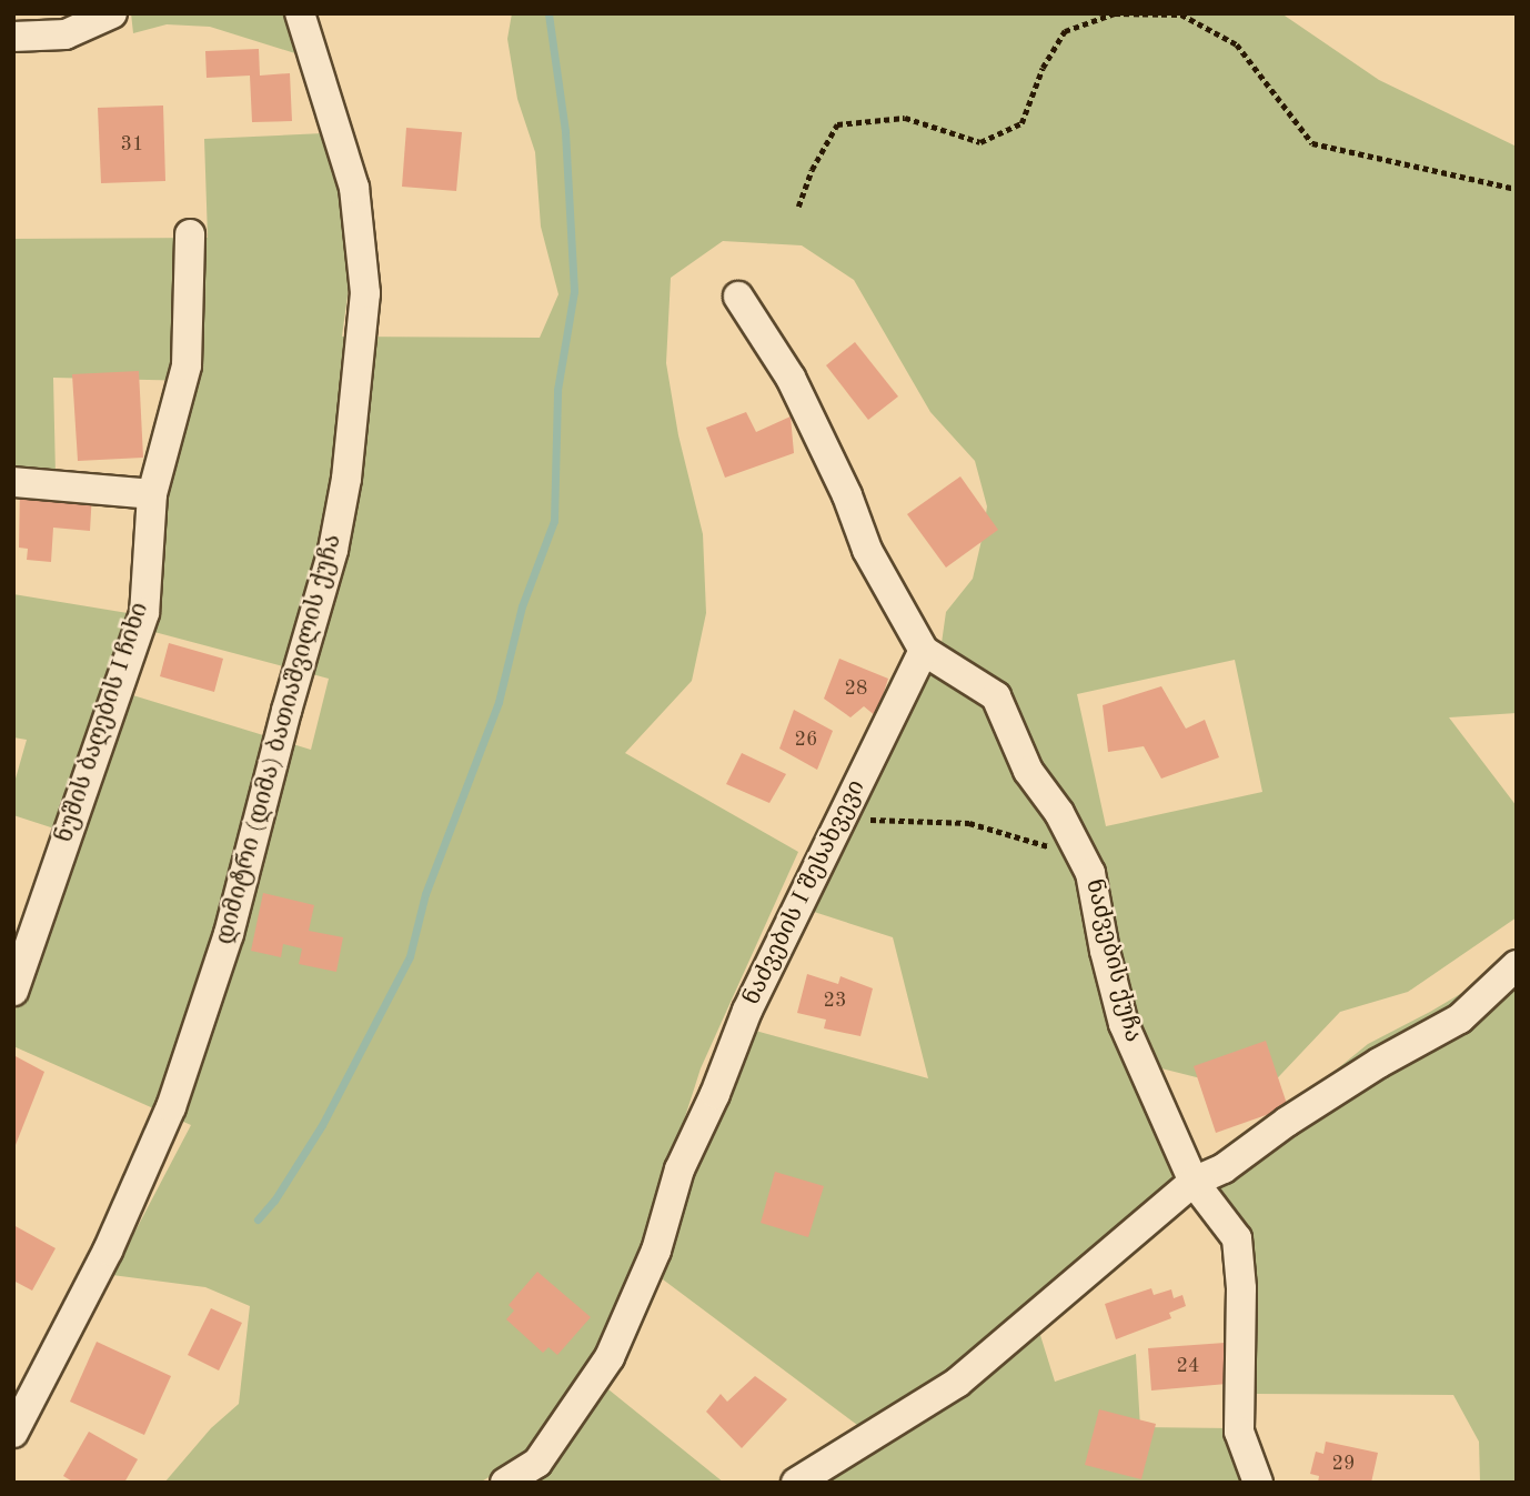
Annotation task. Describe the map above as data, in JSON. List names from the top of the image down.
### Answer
{
  "streets": {
    "street": [
      "ნუშის ბაღების I ჩიხი",
      "დიმიტრი (დიმა) ბათიაშვილის ქუჩა",
      "ნაძვების I შესახვევი",
      "ნაძვების ქუჩა"
    ]
  },
  "crossings": [
    ["ნაძვების I შესახვევი", "ნაძვების ქუჩა"]
  ],
  "house_numbers": [
    "31",
    "28",
    "26",
    "23",
    "24",
    "29"
  ]
}
